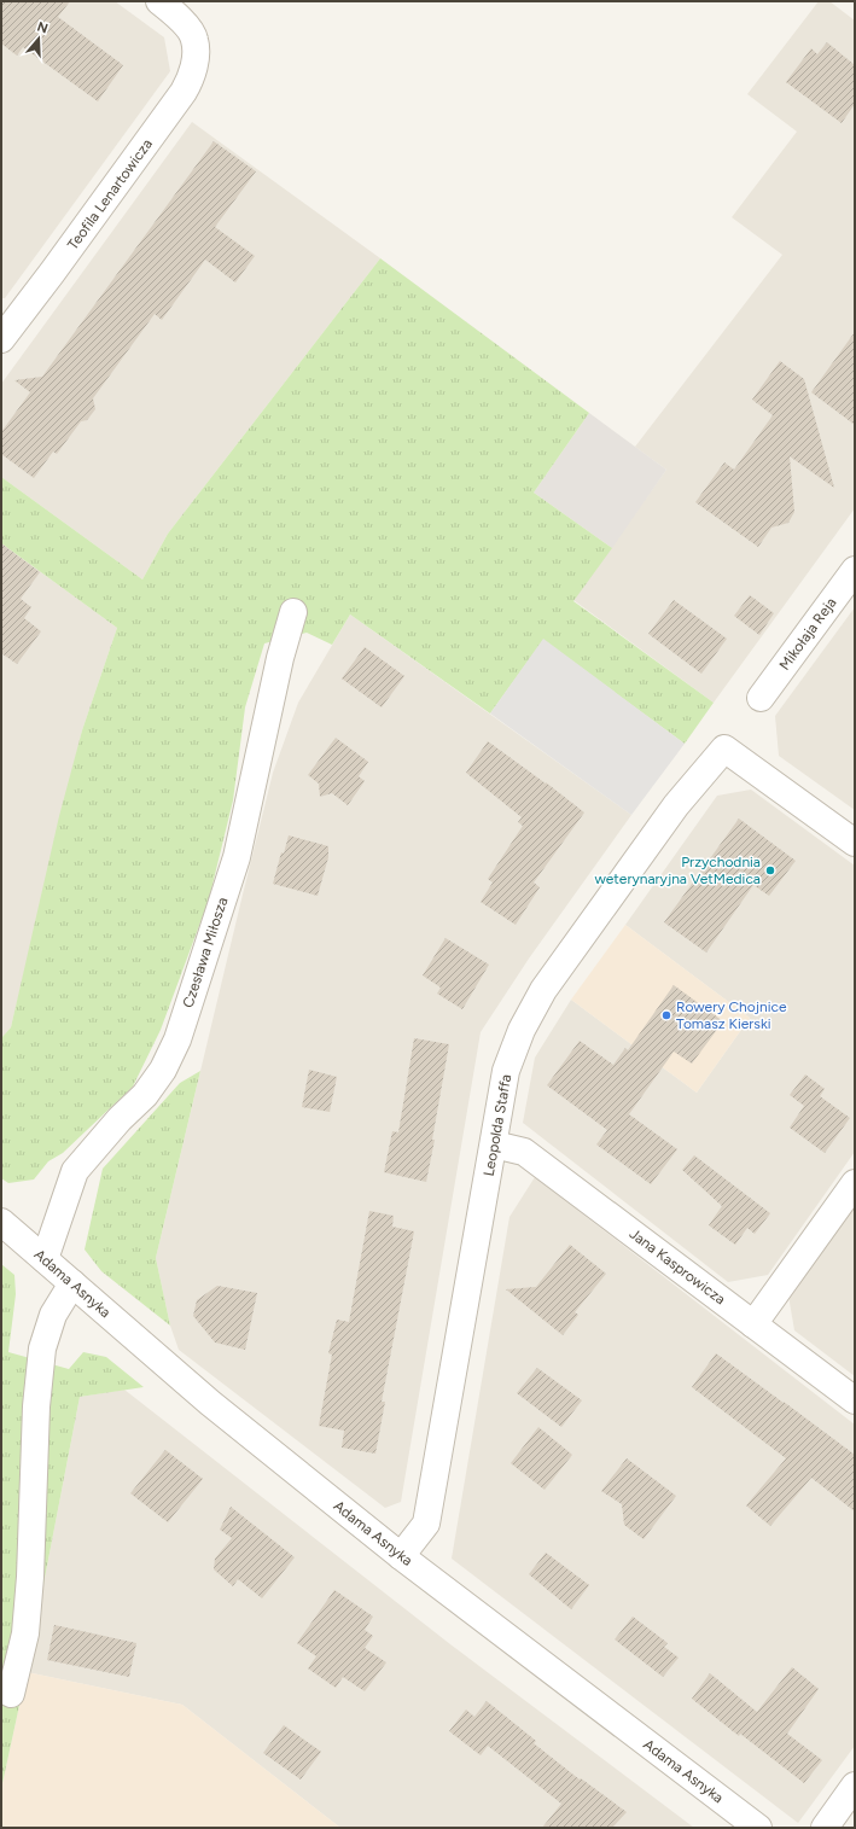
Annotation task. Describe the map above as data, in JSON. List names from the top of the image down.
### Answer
{
  "streets": {
    "street": [
      "Teofila Lenartowicza",
      "Mikołaja Reja",
      "Czesława Miłosza",
      "Leopolda Staffa",
      "Jana Kasprowicza",
      "Adama Asnyka"
    ]
  },
  "crossings": [
    ["Czesława Miłosza", "Adama Asnyka"],
    ["Leopolda Staffa", "Jana Kasprowicza"],
    ["Leopolda Staffa", "Adama Asnyka"]
  ],
  "places": ["Przychodnia weterynaryjna VetMedica", "Rowery Chojnice Tomasz Kierski"],
  "north": "top"
}
